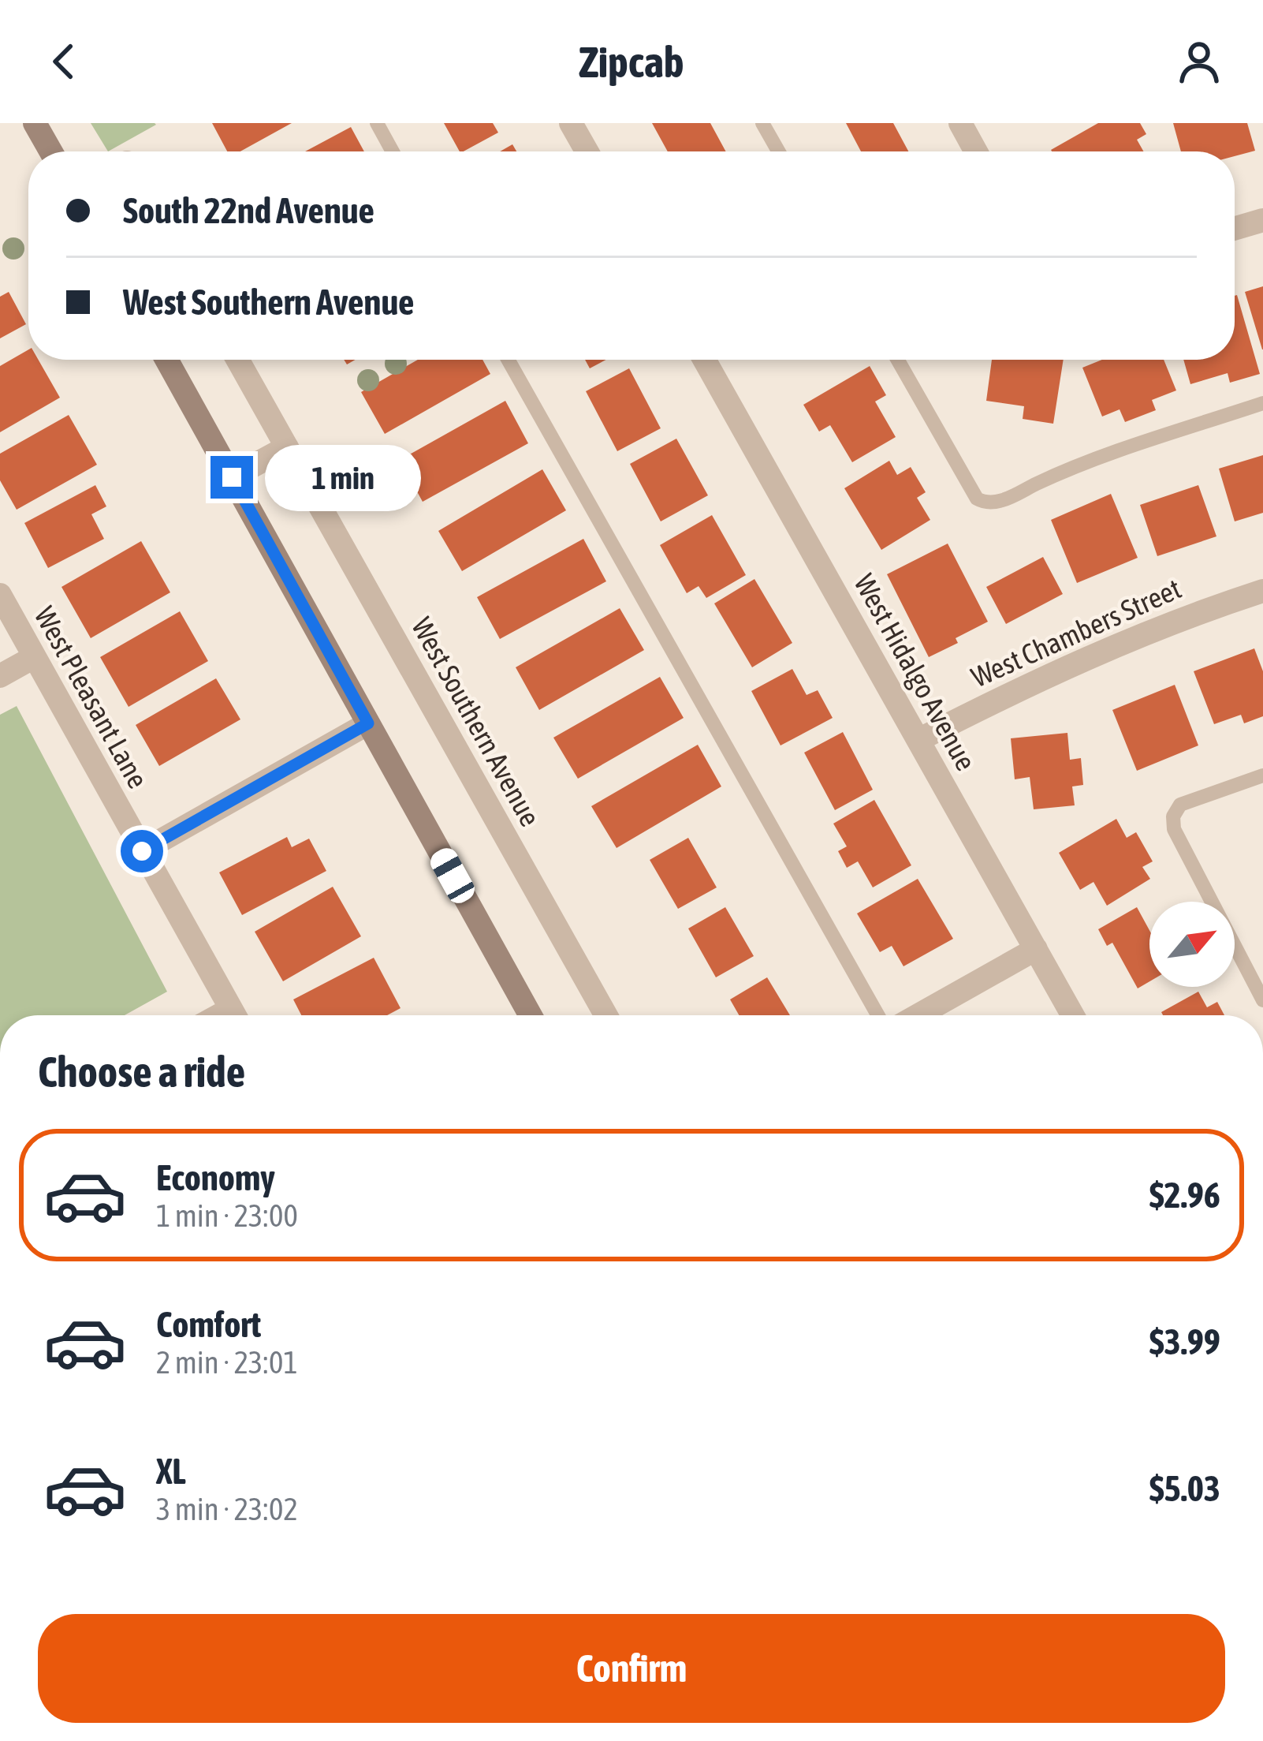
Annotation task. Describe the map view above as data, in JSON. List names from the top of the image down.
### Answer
{
  "streets": {
    "street": [
      "West Chambers Street",
      "West Hidalgo Avenue",
      "West Pleasant Lane",
      "West Southern Avenue"
    ]
  },
  "crossings": [
    ["West Chambers Street", "West Hidalgo Avenue"]
  ],
  "north": "top right",
  "page": {
    "header": "Zipcab",
    "banner": ["South 22nd Avenue", "West Southern Avenue"],
    "bubble": "1 min",
    "heading": "Choose a ride",
    "list": [
      {
        "name": "Economy",
        "note": "1 min · 23:00",
        "value": "$2.96"
      },
      {
        "name": "Comfort",
        "note": "2 min · 23:01",
        "value": "$3.99"
      },
      {
        "name": "XL",
        "note": "3 min · 23:02",
        "value": "$5.03"
      }
    ],
    "buttons": "Confirm"
  }
}
